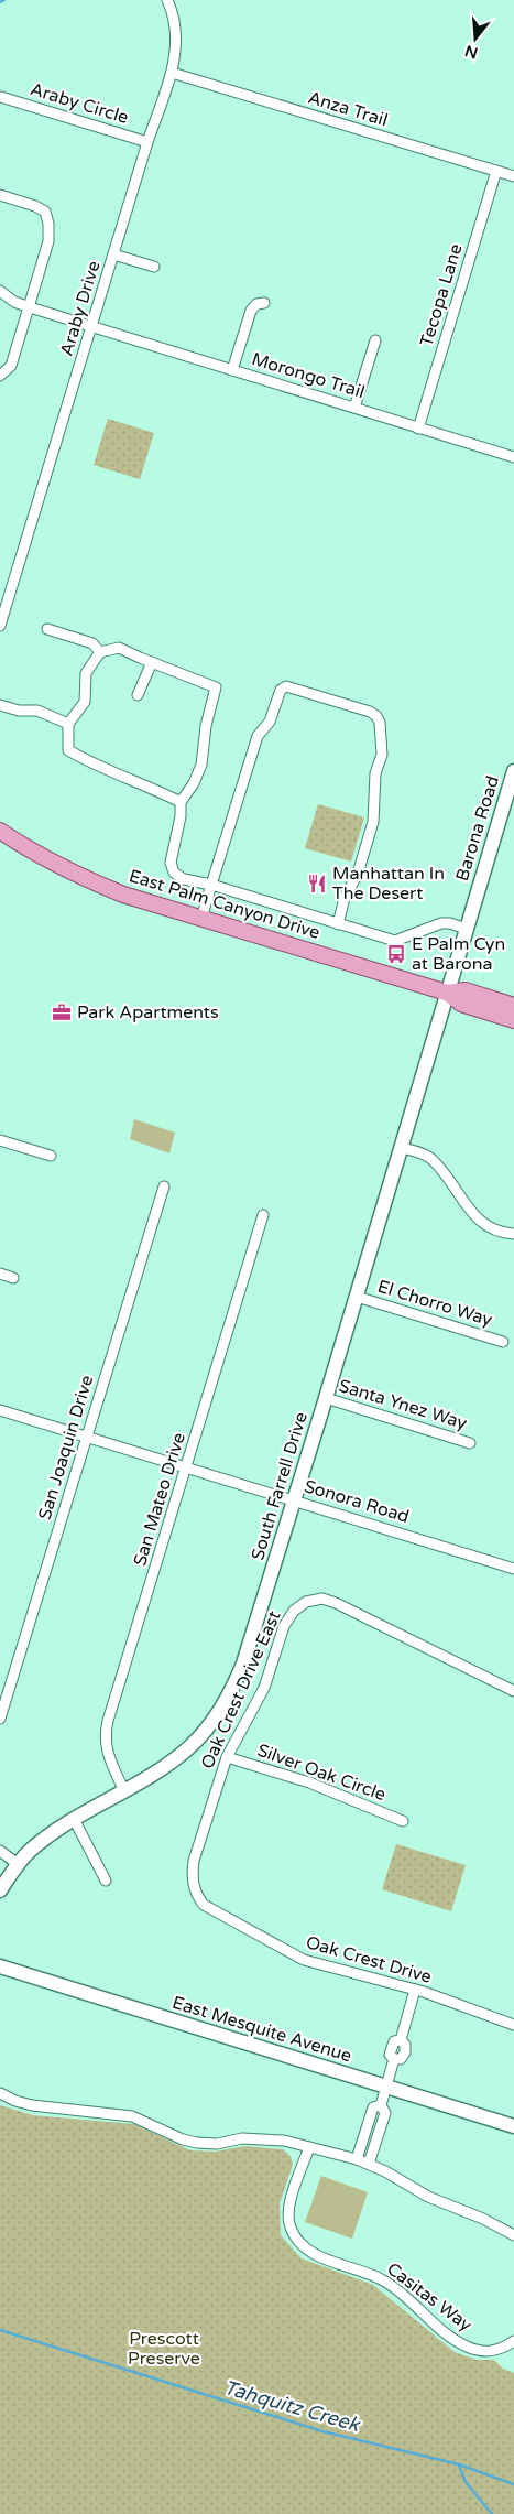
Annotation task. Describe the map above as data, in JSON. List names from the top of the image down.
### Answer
{
  "streets": {
    "main road": ["East Palm Canyon Drive"],
    "street": [
      "Araby Circle",
      "Anza Trail",
      "Tecopa Lane",
      "Araby Drive",
      "Morongo Trail",
      "Barona Road",
      "El Chorro Way",
      "Santa Ynez Way",
      "San Joaquin Drive",
      "South Farrell Drive",
      "San Mateo Drive",
      "Sonora Road",
      "Oak Crest Drive East",
      "Silver Oak Circle",
      "Oak Crest Drive",
      "East Mesquite Avenue",
      "Casitas Way"
    ]
  },
  "crossings": [
    ["Araby Circle", "Araby Drive"],
    ["Anza Trail", "Tecopa Lane"],
    ["Anza Trail", "Araby Drive"],
    ["Tecopa Lane", "Morongo Trail"],
    ["Araby Drive", "Morongo Trail"],
    ["Barona Road", "East Palm Canyon Drive"],
    ["Barona Road", "South Farrell Drive"],
    ["East Palm Canyon Drive", "South Farrell Drive"],
    ["El Chorro Way", "South Farrell Drive"],
    ["Santa Ynez Way", "South Farrell Drive"],
    ["San Joaquin Drive", "Sonora Road"],
    ["South Farrell Drive", "San Mateo Drive"],
    ["South Farrell Drive", "Sonora Road"],
    ["San Mateo Drive", "Sonora Road"],
    ["Oak Crest Drive East", "Silver Oak Circle"],
    ["Oak Crest Drive East", "Oak Crest Drive"]
  ],
  "water": ["Tahquitz Creek"],
  "parks": ["Prescott Preserve"],
  "places": {
    "restaurant": ["Manhattan In The Desert"],
    "bus stop": ["E Palm Cyn at Barona"],
    "office": ["Park Apartments"]
  },
  "north": "bottom"
}
